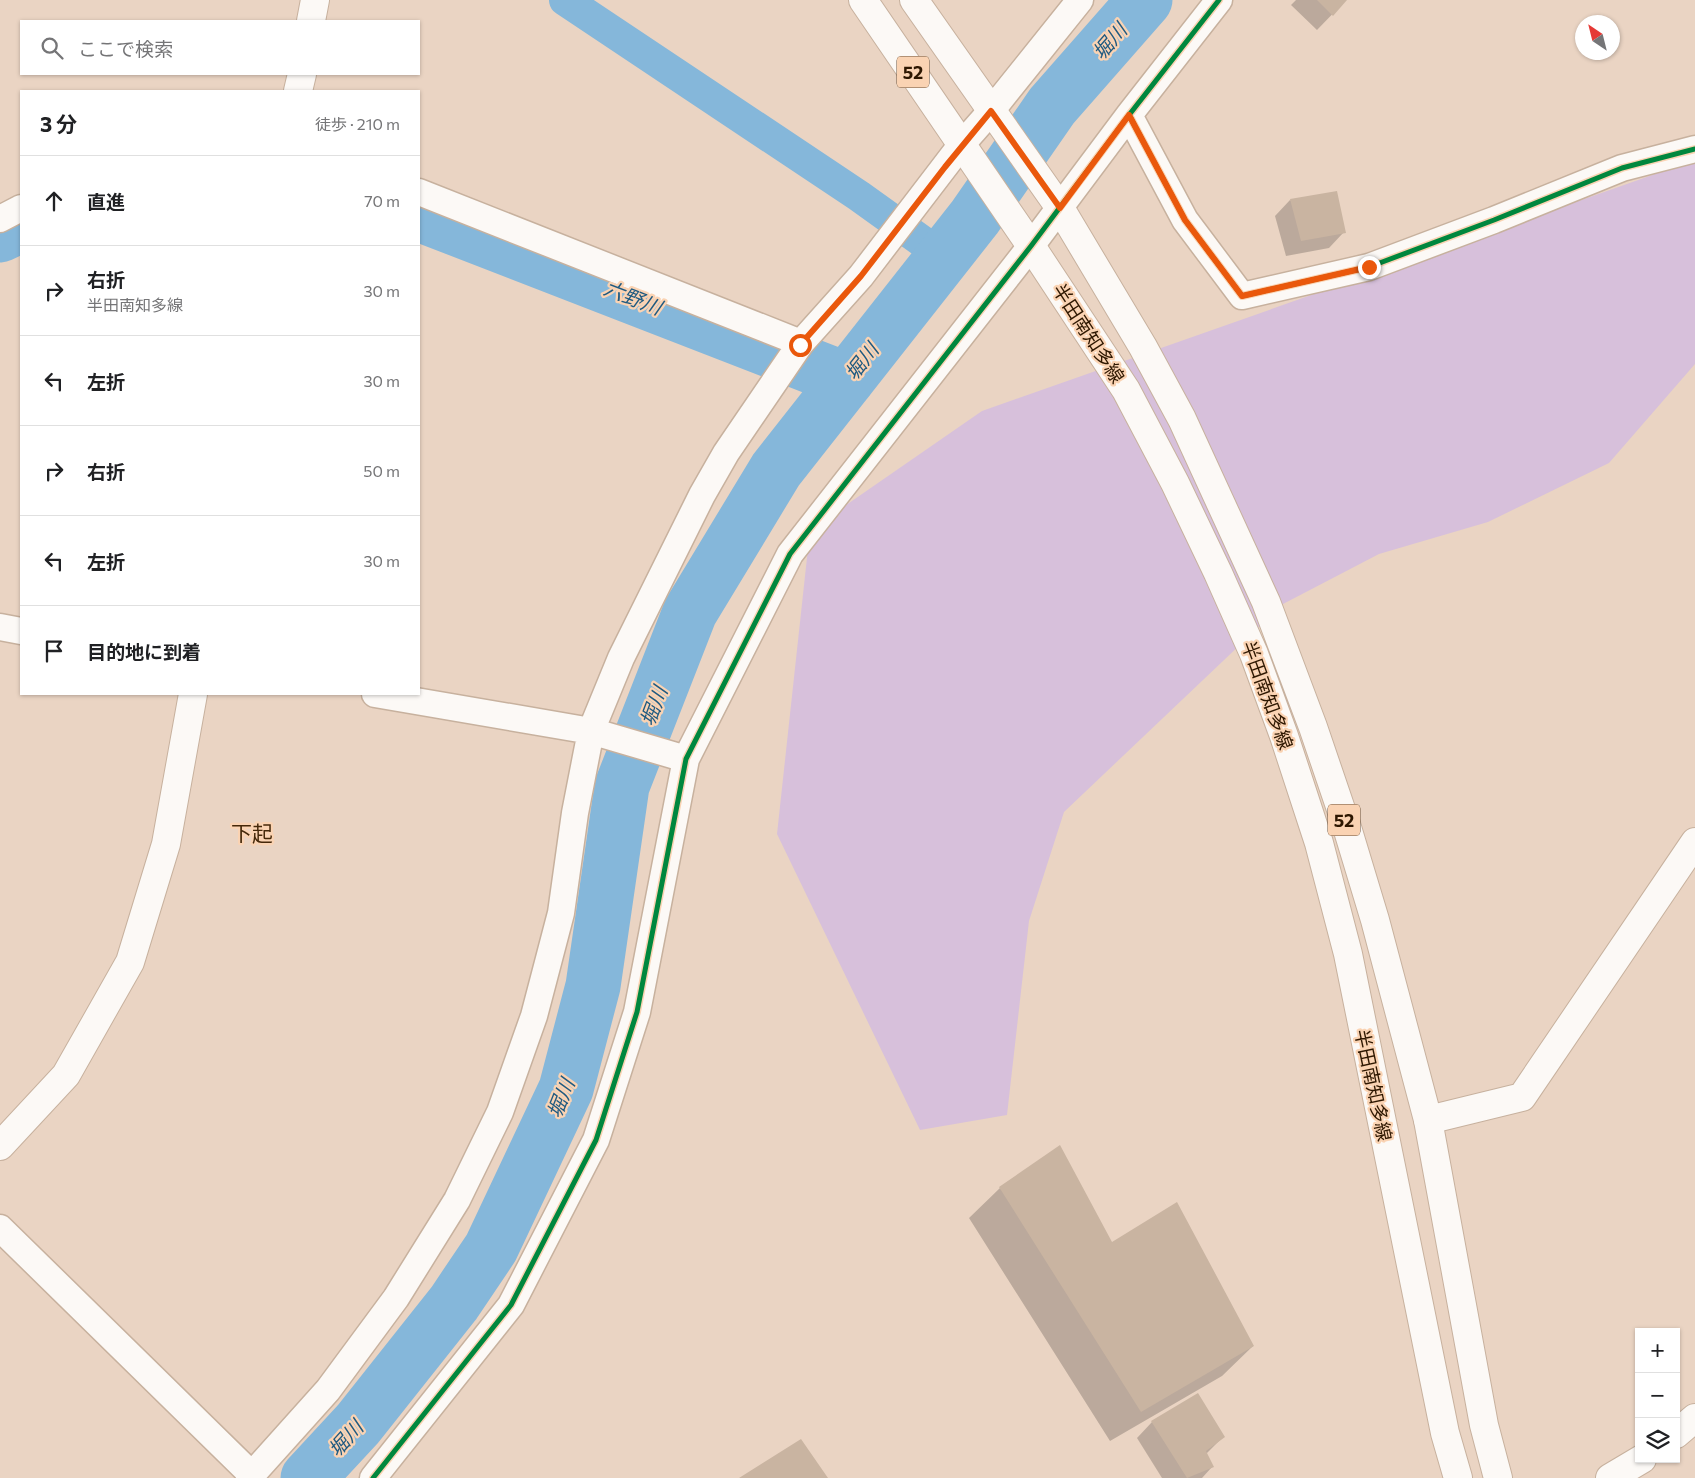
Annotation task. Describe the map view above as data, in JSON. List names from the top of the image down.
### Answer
{
  "streets": {
    "main road": ["52", "半田南知多線"]
  },
  "districts": ["下起"],
  "water": ["堀川", "六野川"],
  "north": "top left",
  "page": {
    "search": "ここで検索",
    "heading": ["3 分", "徒歩 · 210 m"],
    "list": [
      ["直進", "70 m"],
      ["右折", "半田南知多線", "30 m"],
      ["左折", "30 m"],
      ["右折", "50 m"],
      ["左折", "30 m"],
      "目的地に到着"
    ],
    "map_buttons": ["+", "−"]
  }
}
